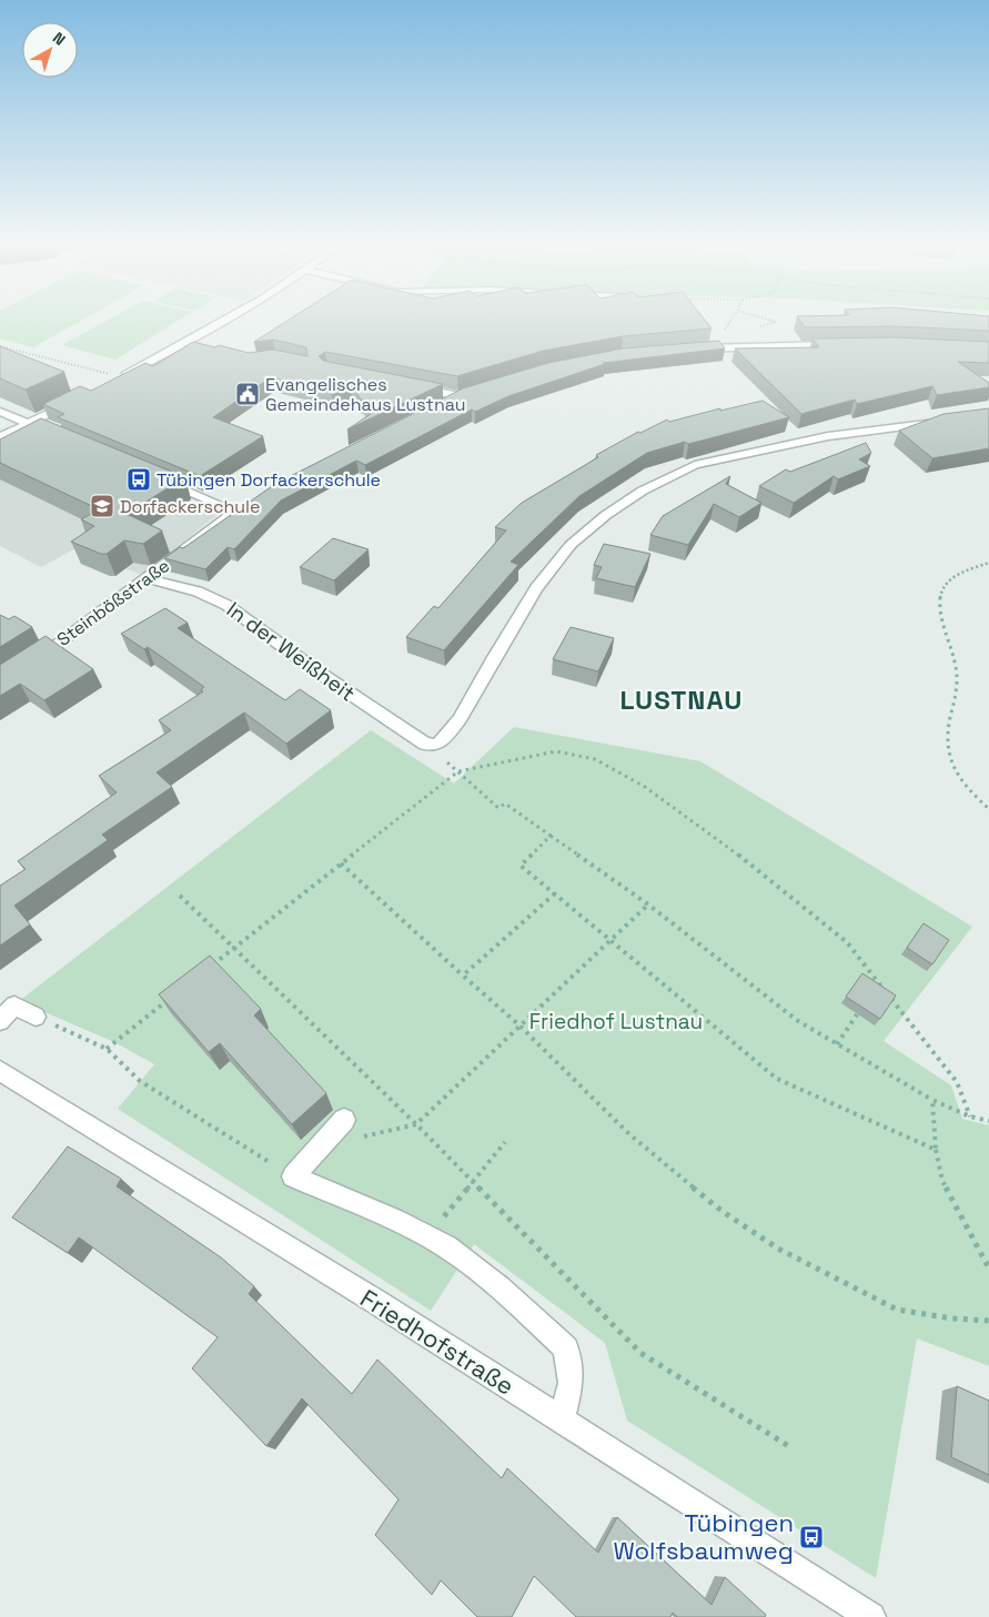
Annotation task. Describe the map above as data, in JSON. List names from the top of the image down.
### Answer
{
  "streets": {
    "street": ["Steinbößstraße", "In der Weißheit", "Friedhofstraße"]
  },
  "crossings": [
    ["Steinbößstraße", "In der Weißheit"]
  ],
  "districts": ["LUSTNAU"],
  "parks": ["Friedhof Lustnau"],
  "places": {
    "public building": ["Evangelisches Gemeindehaus Lustnau"],
    "bus stop": ["Tübingen Dorfackerschule", "Tübingen Wolfsbaumweg"],
    "school or university": ["Dorfackerschule"]
  },
  "north": "top right"
}
